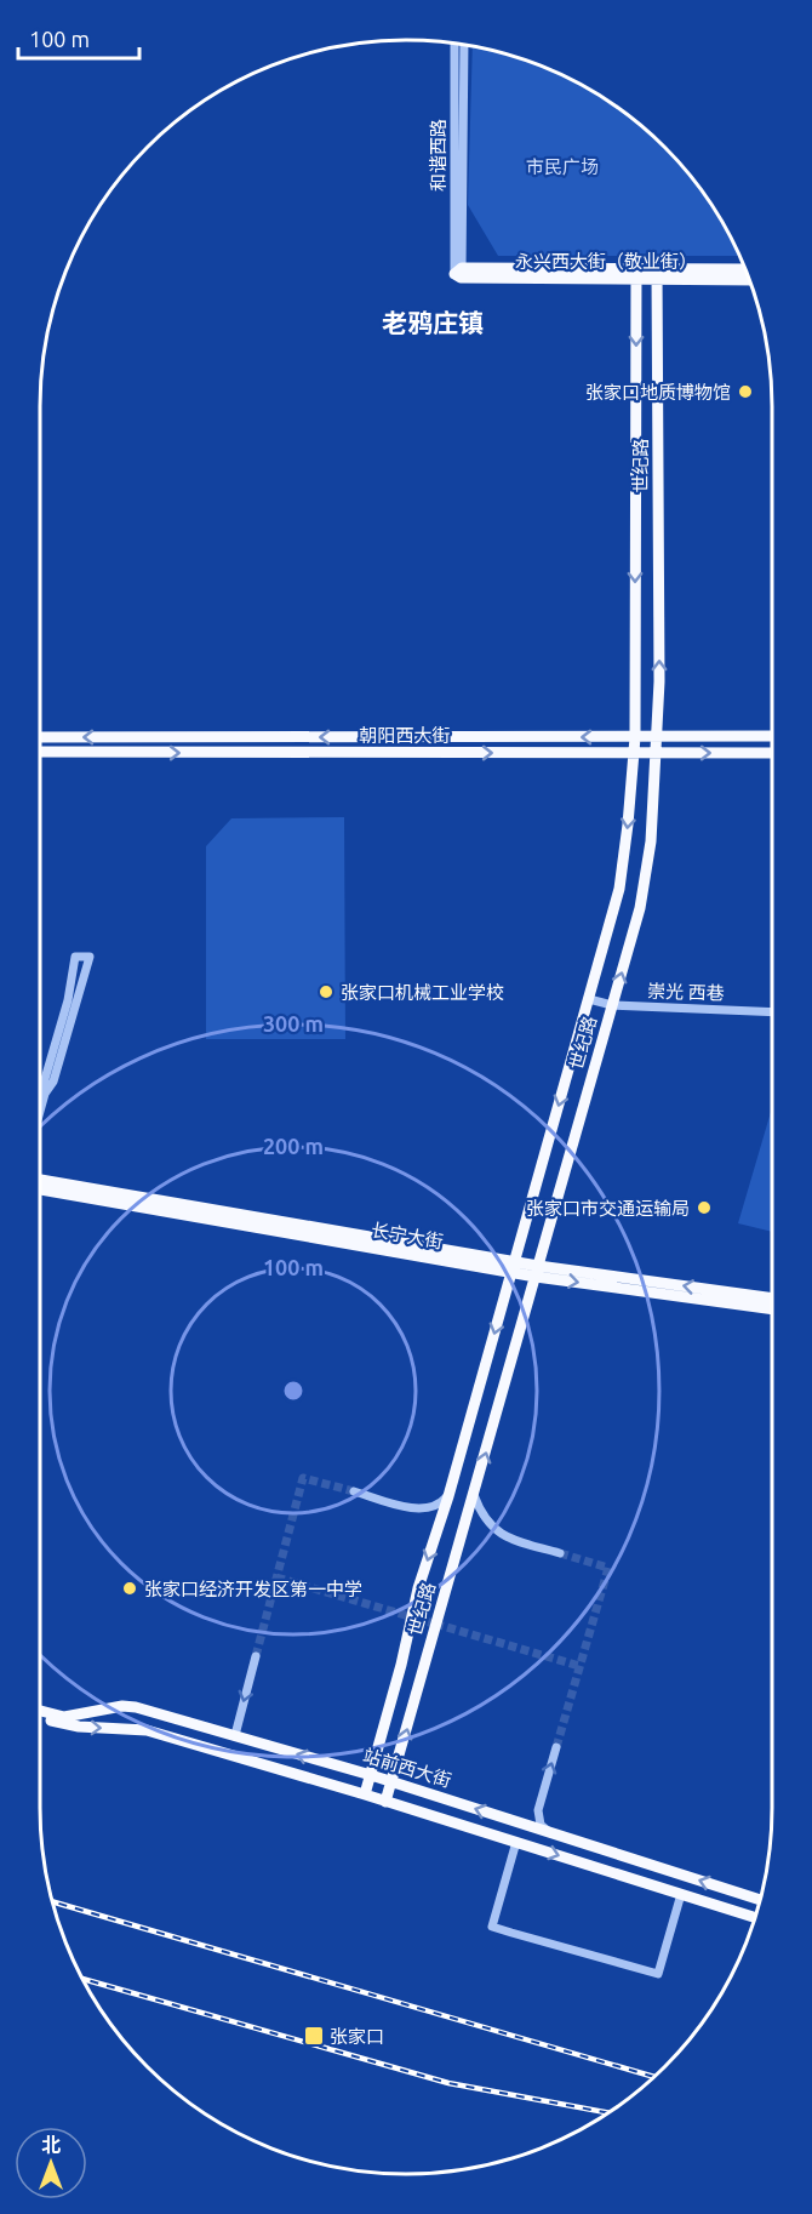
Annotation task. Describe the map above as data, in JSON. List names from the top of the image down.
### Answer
{
  "streets": {
    "main road": [
      "永兴西大街（敬业街）",
      "世纪路",
      "朝阳西大街",
      "长宁大街",
      "站前西大街"
    ],
    "street": ["和谐西路", "崇光 西巷"]
  },
  "crossings": [
    ["和谐西路", "永兴西大街（敬业街）"],
    ["永兴西大街（敬业街）", "世纪路"],
    ["世纪路", "朝阳西大街"],
    ["世纪路", "崇光 西巷"],
    ["世纪路", "长宁大街"],
    ["世纪路", "站前西大街"]
  ],
  "districts": ["老鸦庄镇"],
  "parks": ["市民广场"],
  "places": {
    "other": [
      "张家口地质博物馆",
      "张家口机械工业学校",
      "张家口市交通运输局",
      "张家口经济开发区第一中学"
    ],
    "transit": ["张家口"]
  },
  "scale_bar": "100 m",
  "north": "top",
  "rings": ["300 m", "200 m", "100 m"]
}
